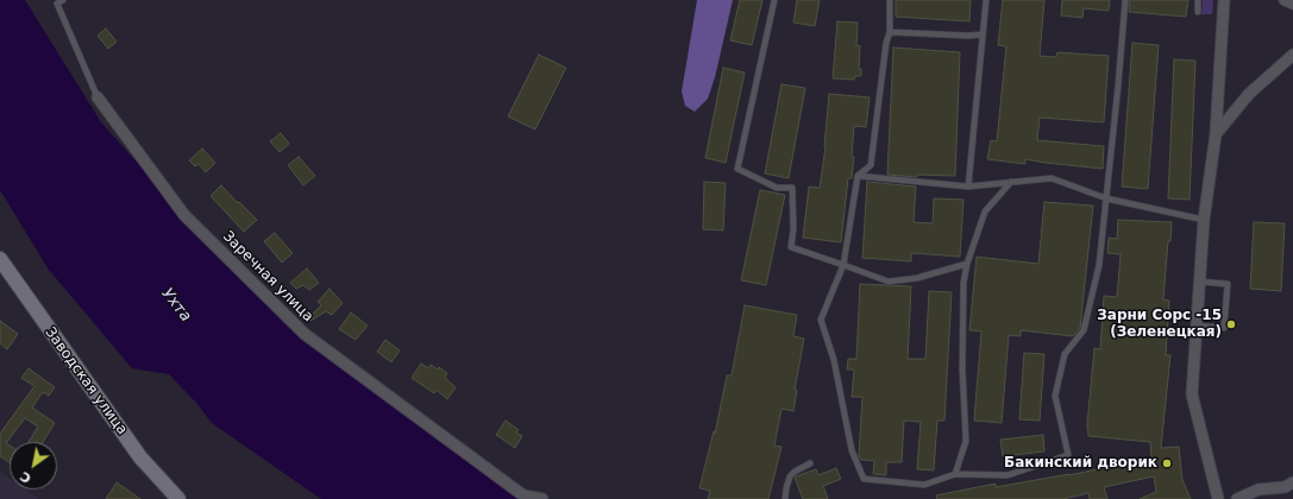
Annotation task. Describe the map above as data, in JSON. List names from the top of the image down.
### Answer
{
  "streets": {
    "street": ["Заречная улица", "Заводская улица"]
  },
  "water": ["Ухта"],
  "places": ["Зарни Сорс -15 (Зеленецкая)", "Бакинский дворик"],
  "north": "bottom left"
}
